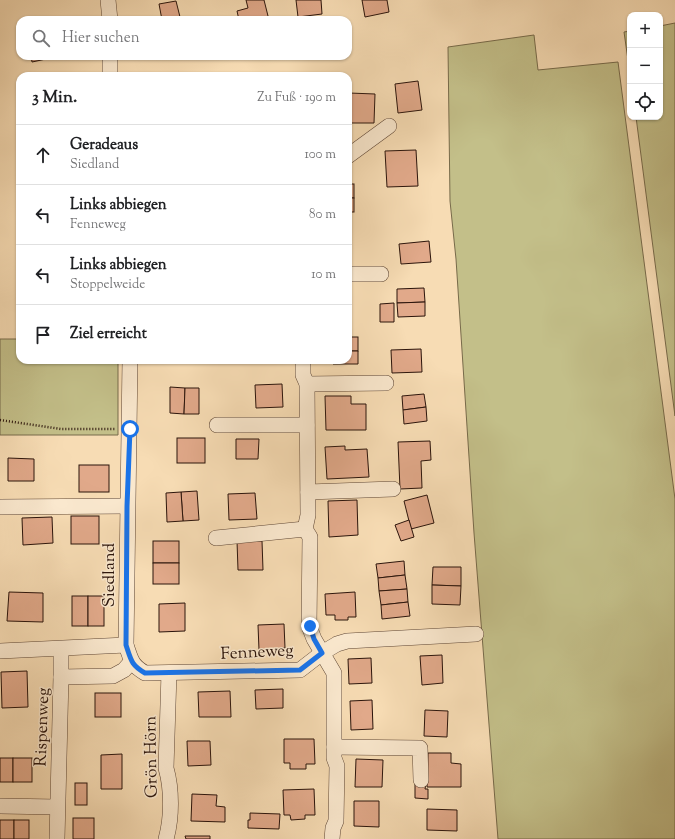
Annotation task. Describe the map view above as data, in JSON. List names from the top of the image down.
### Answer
{
  "streets": {
    "street": [
      "Siedland",
      "Fenneweg",
      "Rispenweg",
      "Grön Hörn"
    ]
  },
  "crossings": [
    ["Siedland", "Fenneweg"],
    ["Fenneweg", "Grön Hörn"]
  ],
  "page": {
    "map_buttons": ["+", "−"],
    "search": "Hier suchen",
    "heading": ["3 Min.", "Zu Fuß · 190 m"],
    "list": [
      ["Geradeaus", "Siedland", "100 m"],
      ["Links abbiegen", "Fenneweg", "80 m"],
      ["Links abbiegen", "Stoppelweide", "10 m"],
      "Ziel erreicht"
    ]
  }
}
